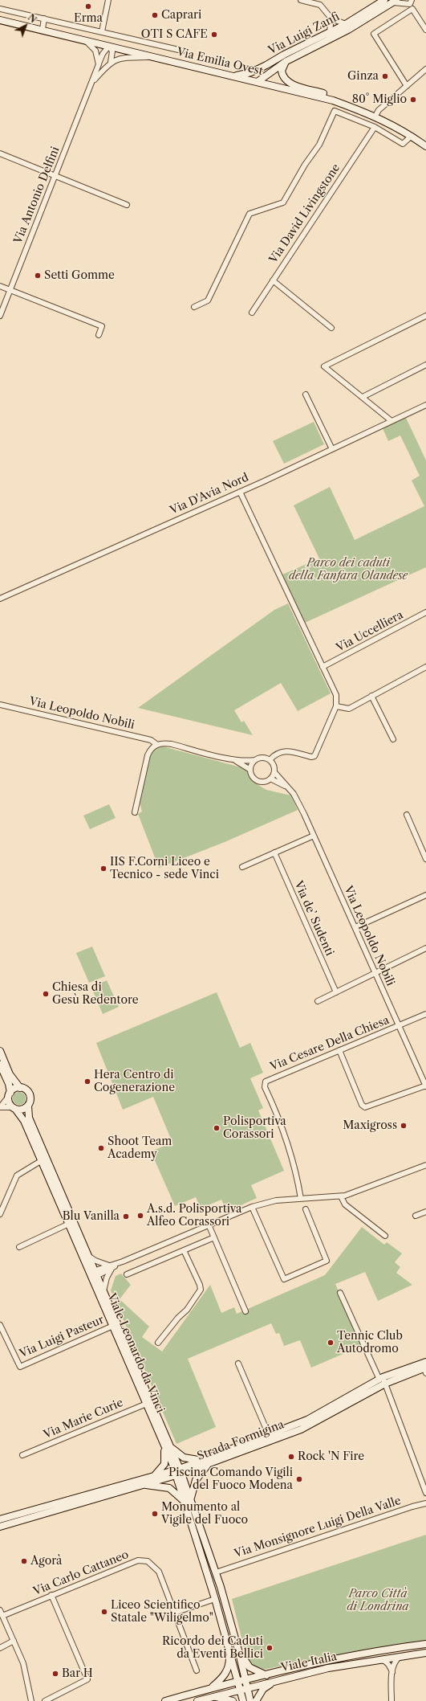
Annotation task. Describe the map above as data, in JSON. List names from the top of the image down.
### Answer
{
  "streets": {
    "street": [
      "Via Luigi Zanfi",
      "Via Emilia Ovest",
      "Via Antonio Delfini",
      "Via David Livingstone",
      "Via D'Avia Nord",
      "Via Uccelliera",
      "Via Leopoldo Nobili",
      "Via de’ Sudenti",
      "Via Cesare Della Chiesa",
      "Via Luigi Pasteur",
      "Viale Leonardo da Vinci",
      "Via Marie Curie",
      "Strada Formigina",
      "Via Monsignore Luigi Della Valle",
      "Via Carlo Cattaneo",
      "Viale Italia"
    ]
  },
  "crossings": [
    ["Via Luigi Zanfi", "Via Emilia Ovest"],
    ["Via Emilia Ovest", "Via Antonio Delfini"],
    ["Via Leopoldo Nobili", "Via Cesare Della Chiesa"],
    ["Via Luigi Pasteur", "Viale Leonardo da Vinci"],
    ["Viale Leonardo da Vinci", "Via Marie Curie"],
    ["Viale Leonardo da Vinci", "Strada Formigina"]
  ],
  "parks": ["Parco dei caduti della Fanfara Olandese", "Parco Città di Londrina"],
  "places": [
    "Erma",
    "Caprari",
    "OTI S CAFE",
    "Ginza",
    "80° Miglio",
    "Setti Gomme",
    "IIS F.Corni Liceo e Tecnico - sede Vinci",
    "Chiesa di Gesù Redentore",
    "Hera Centro di Cogenerazione",
    "Maxigross",
    "Polisportiva Corassori",
    "Shoot Team Academy",
    "A.s.d. Polisportiva Alfeo Corassori",
    "Blu Vanilla",
    "Tennic Club Autodromo",
    "Rock 'N Fire",
    "Piscina Comando Vigili del Fuoco Modena",
    "Monumento al Vigile del Fuoco",
    "Agorà",
    "Liceo Scientifico Statale \"Wiligelmo\"",
    "Ricordo dei Caduti da Eventi Bellici",
    "Bar H"
  ],
  "north": "top right"
}
